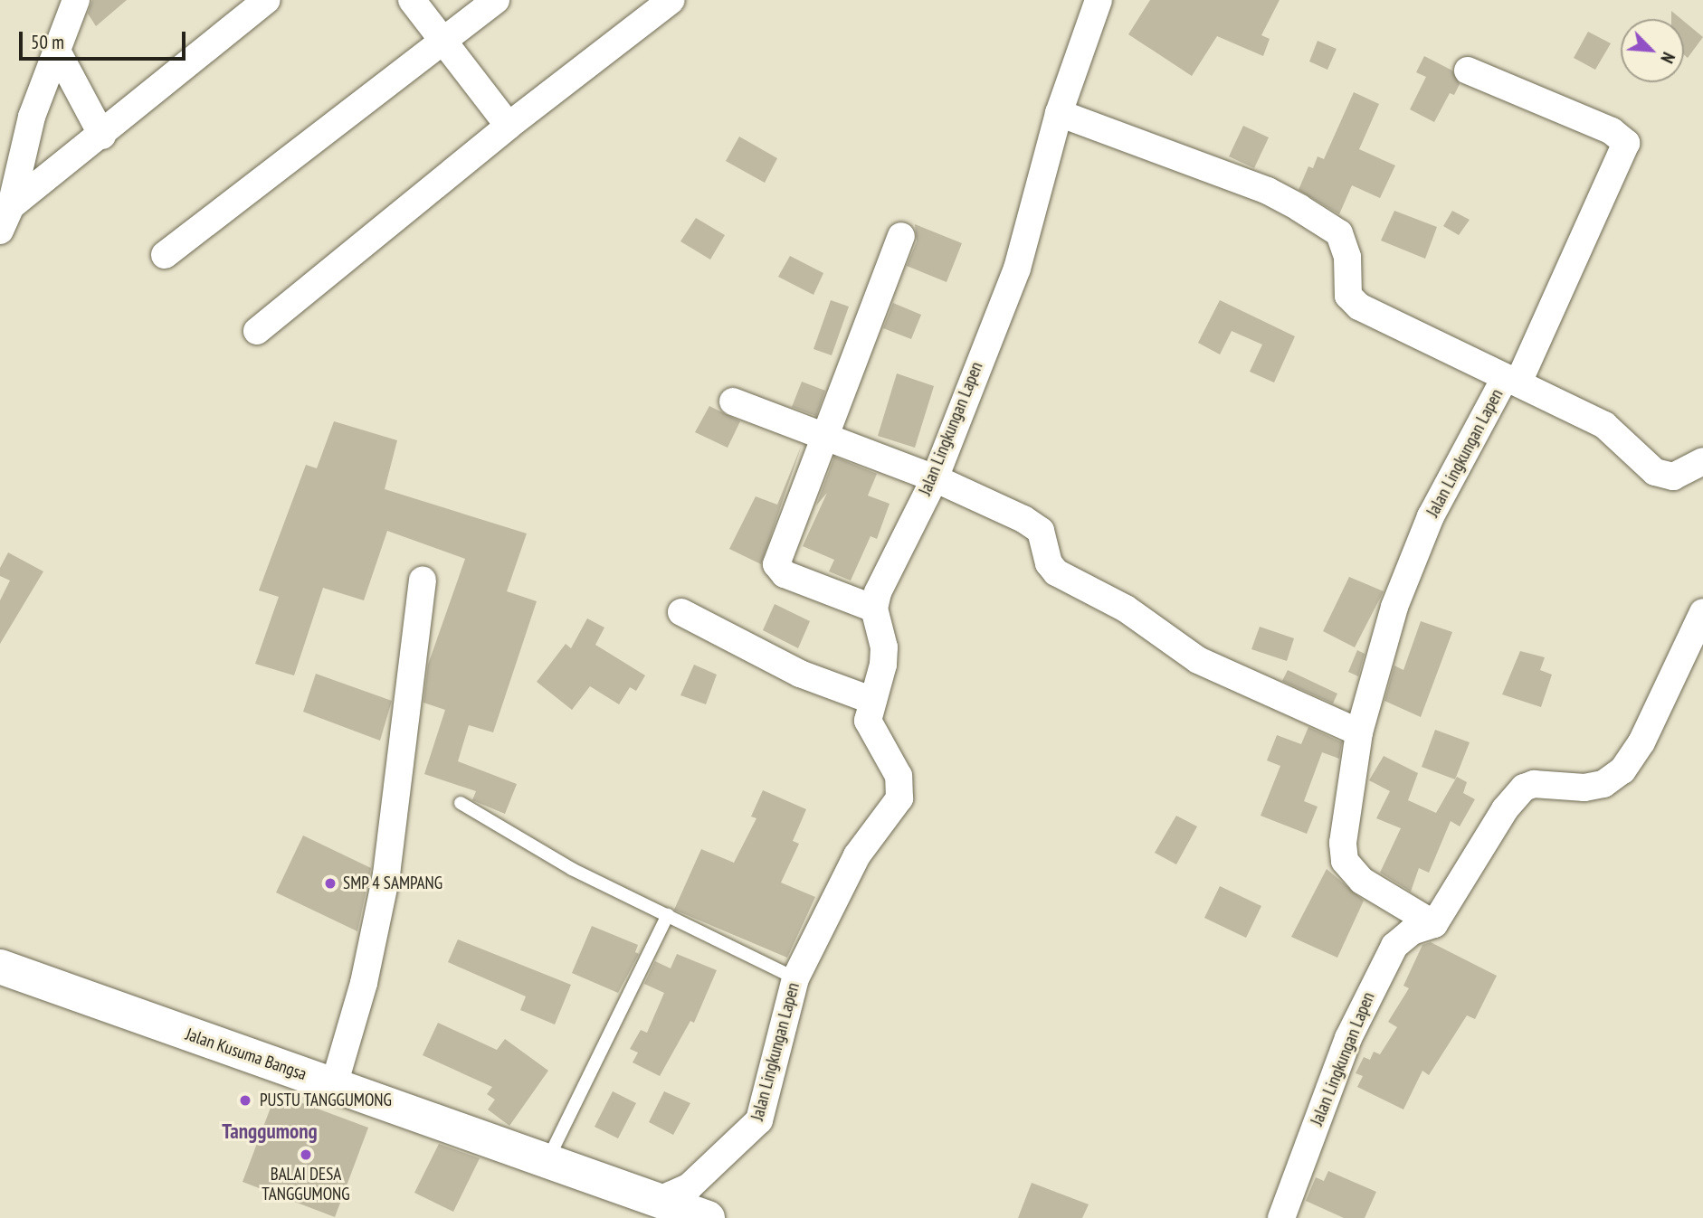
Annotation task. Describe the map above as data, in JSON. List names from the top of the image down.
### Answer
{
  "streets": {
    "main road": ["Jalan Kusuma Bangsa"],
    "street": ["Jalan Lingkungan Lapen"]
  },
  "crossings": [
    ["Jalan Lingkungan Lapen", "Jalan Kusuma Bangsa"]
  ],
  "districts": ["Tanggumong"],
  "places": ["SMP 4 SAMPANG", "PUSTU TANGGUMONG", "BALAI DESA TANGGUMONG"],
  "scale_bar": "50 m",
  "north": "bottom right"
}
